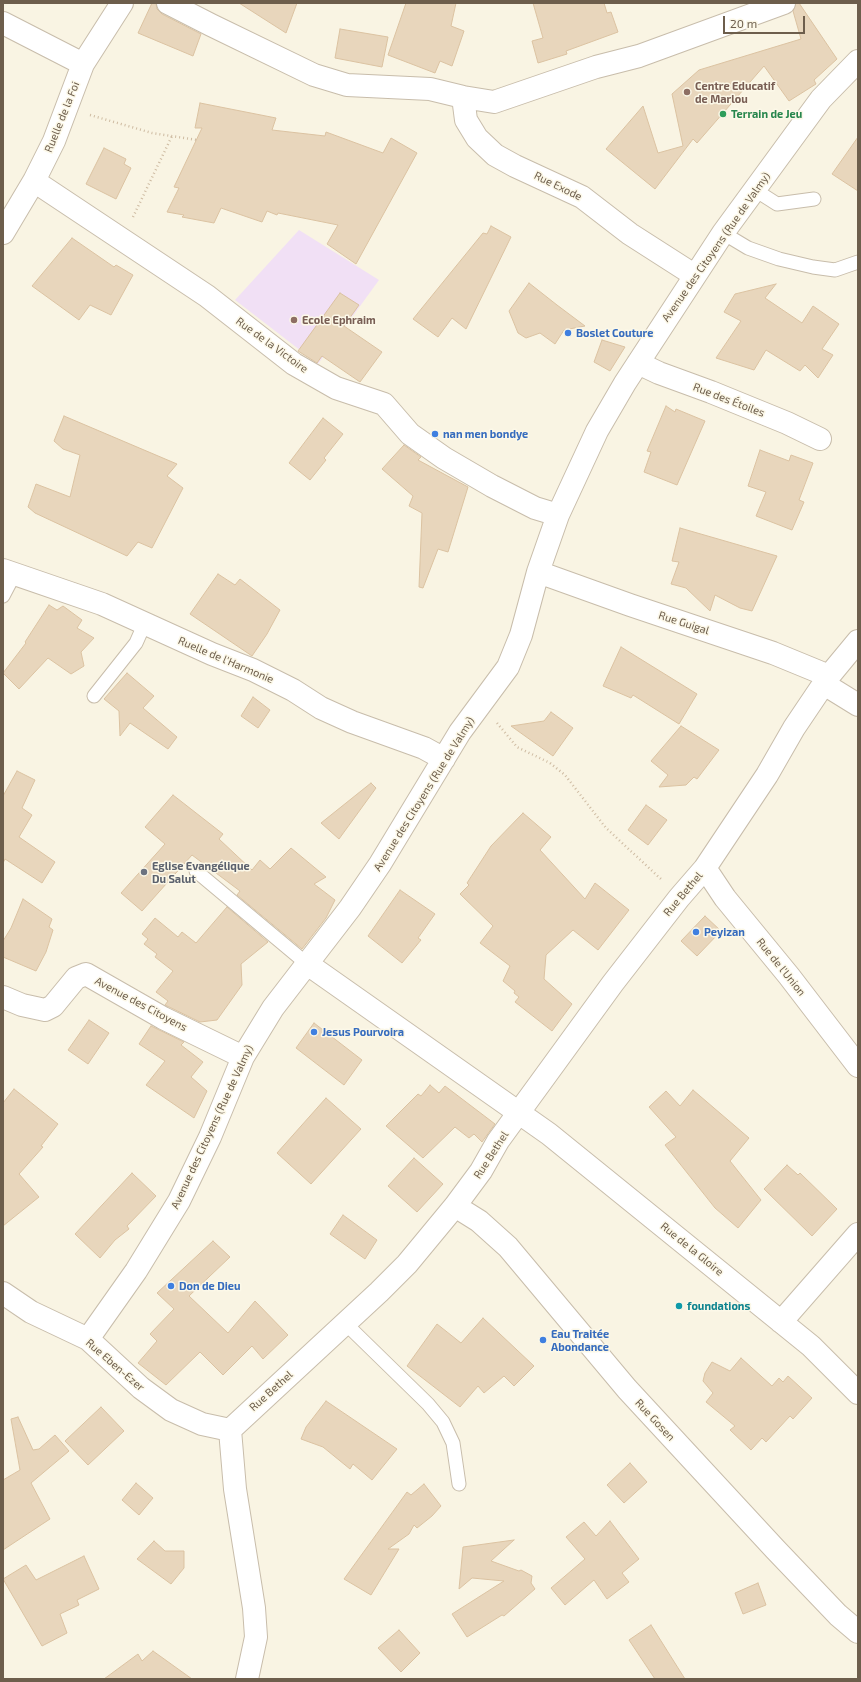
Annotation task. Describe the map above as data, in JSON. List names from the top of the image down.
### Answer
{
  "streets": {
    "street": [
      "Ruelle de la Foi",
      "Rue Exode",
      "Avenue des Citoyens (Rue de Valmy)",
      "Rue de la Victoire",
      "Rue des Étoiles",
      "Rue Guigal",
      "Ruelle de l'Harmonie",
      "Rue Bethel",
      "Rue de l'Union",
      "Avenue des Citoyens",
      "Rue de la Gloire",
      "Rue Eben-Ezer",
      "Rue Gosen"
    ]
  },
  "crossings": [
    ["Ruelle de la Foi", "Rue de la Victoire"],
    ["Rue Exode", "Avenue des Citoyens (Rue de Valmy)"],
    ["Avenue des Citoyens (Rue de Valmy)", "Rue de la Victoire"],
    ["Avenue des Citoyens (Rue de Valmy)", "Rue des Étoiles"],
    ["Avenue des Citoyens (Rue de Valmy)", "Rue Guigal"],
    ["Avenue des Citoyens (Rue de Valmy)", "Ruelle de l'Harmonie"],
    ["Avenue des Citoyens (Rue de Valmy)", "Avenue des Citoyens"],
    ["Avenue des Citoyens (Rue de Valmy)", "Rue de la Gloire"],
    ["Avenue des Citoyens (Rue de Valmy)", "Rue Eben-Ezer"],
    ["Rue Guigal", "Rue Bethel"],
    ["Rue Bethel", "Rue de l'Union"],
    ["Rue Bethel", "Rue de la Gloire"],
    ["Rue Bethel", "Rue Eben-Ezer"],
    ["Rue Bethel", "Rue Gosen"]
  ],
  "places": [
    "Centre Educatif de Marlou",
    "Terrain de Jeu",
    "Ecole Ephraim",
    "Boslet Couture",
    "nan men bondye",
    "Eglise Evangélique Du Salut",
    "Peyizan",
    "Jesus Pourvoira",
    "Don de Dieu",
    "foundations",
    "Eau Traitée Abondance"
  ],
  "scale_bar": "20 m"
}
